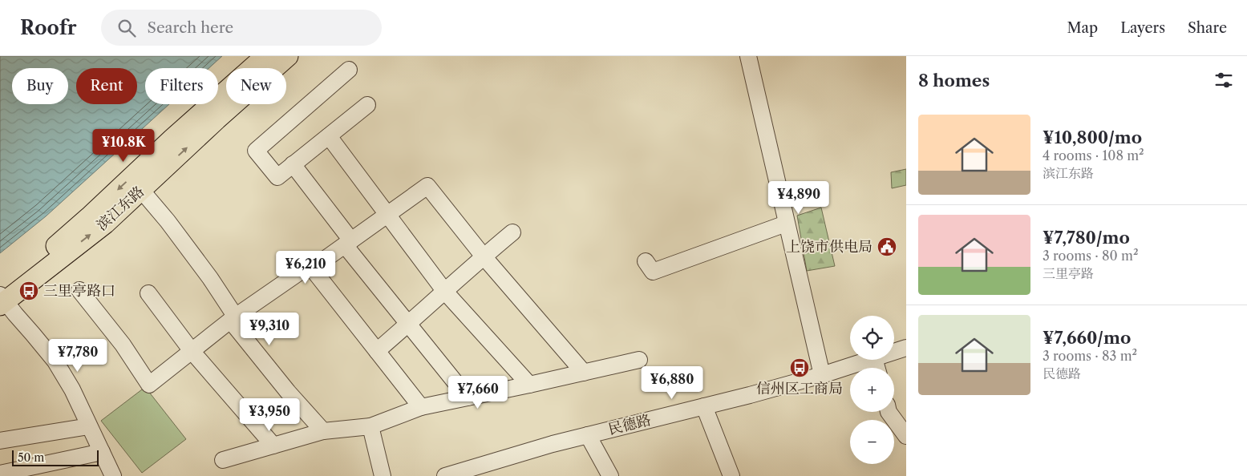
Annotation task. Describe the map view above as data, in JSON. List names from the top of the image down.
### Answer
{
  "streets": {
    "main road": ["滨江东路"],
    "street": ["民德路"]
  },
  "places": {
    "public building": ["上饶市供电局"],
    "bus stop": ["三里亭路口", "信州区工商局"]
  },
  "scale_bar": "50 m",
  "page": {
    "header": "Roofr",
    "search": "Search here",
    "nav": ["Map", "Layers", "Share"],
    "heading": "8 homes",
    "chip": [
      "Buy",
      "Rent",
      "Filters",
      "New"
    ],
    "list": [
      {
        "name": "¥10,800/mo",
        "note": "4 rooms · 108 m² · 滨江东路"
      },
      {
        "name": "¥7,780/mo",
        "note": "3 rooms · 80 m² · 三里亭路"
      },
      {
        "name": "¥7,660/mo",
        "note": "3 rooms · 83 m² · 民德路"
      }
    ],
    "price": [
      "¥10.8K",
      "¥4,890",
      "¥6,210",
      "¥9,310",
      "¥7,780",
      "¥6,880",
      "¥7,660",
      "¥3,950"
    ],
    "map_buttons": ["+", "−"],
    "scale": "50 m"
  }
}
